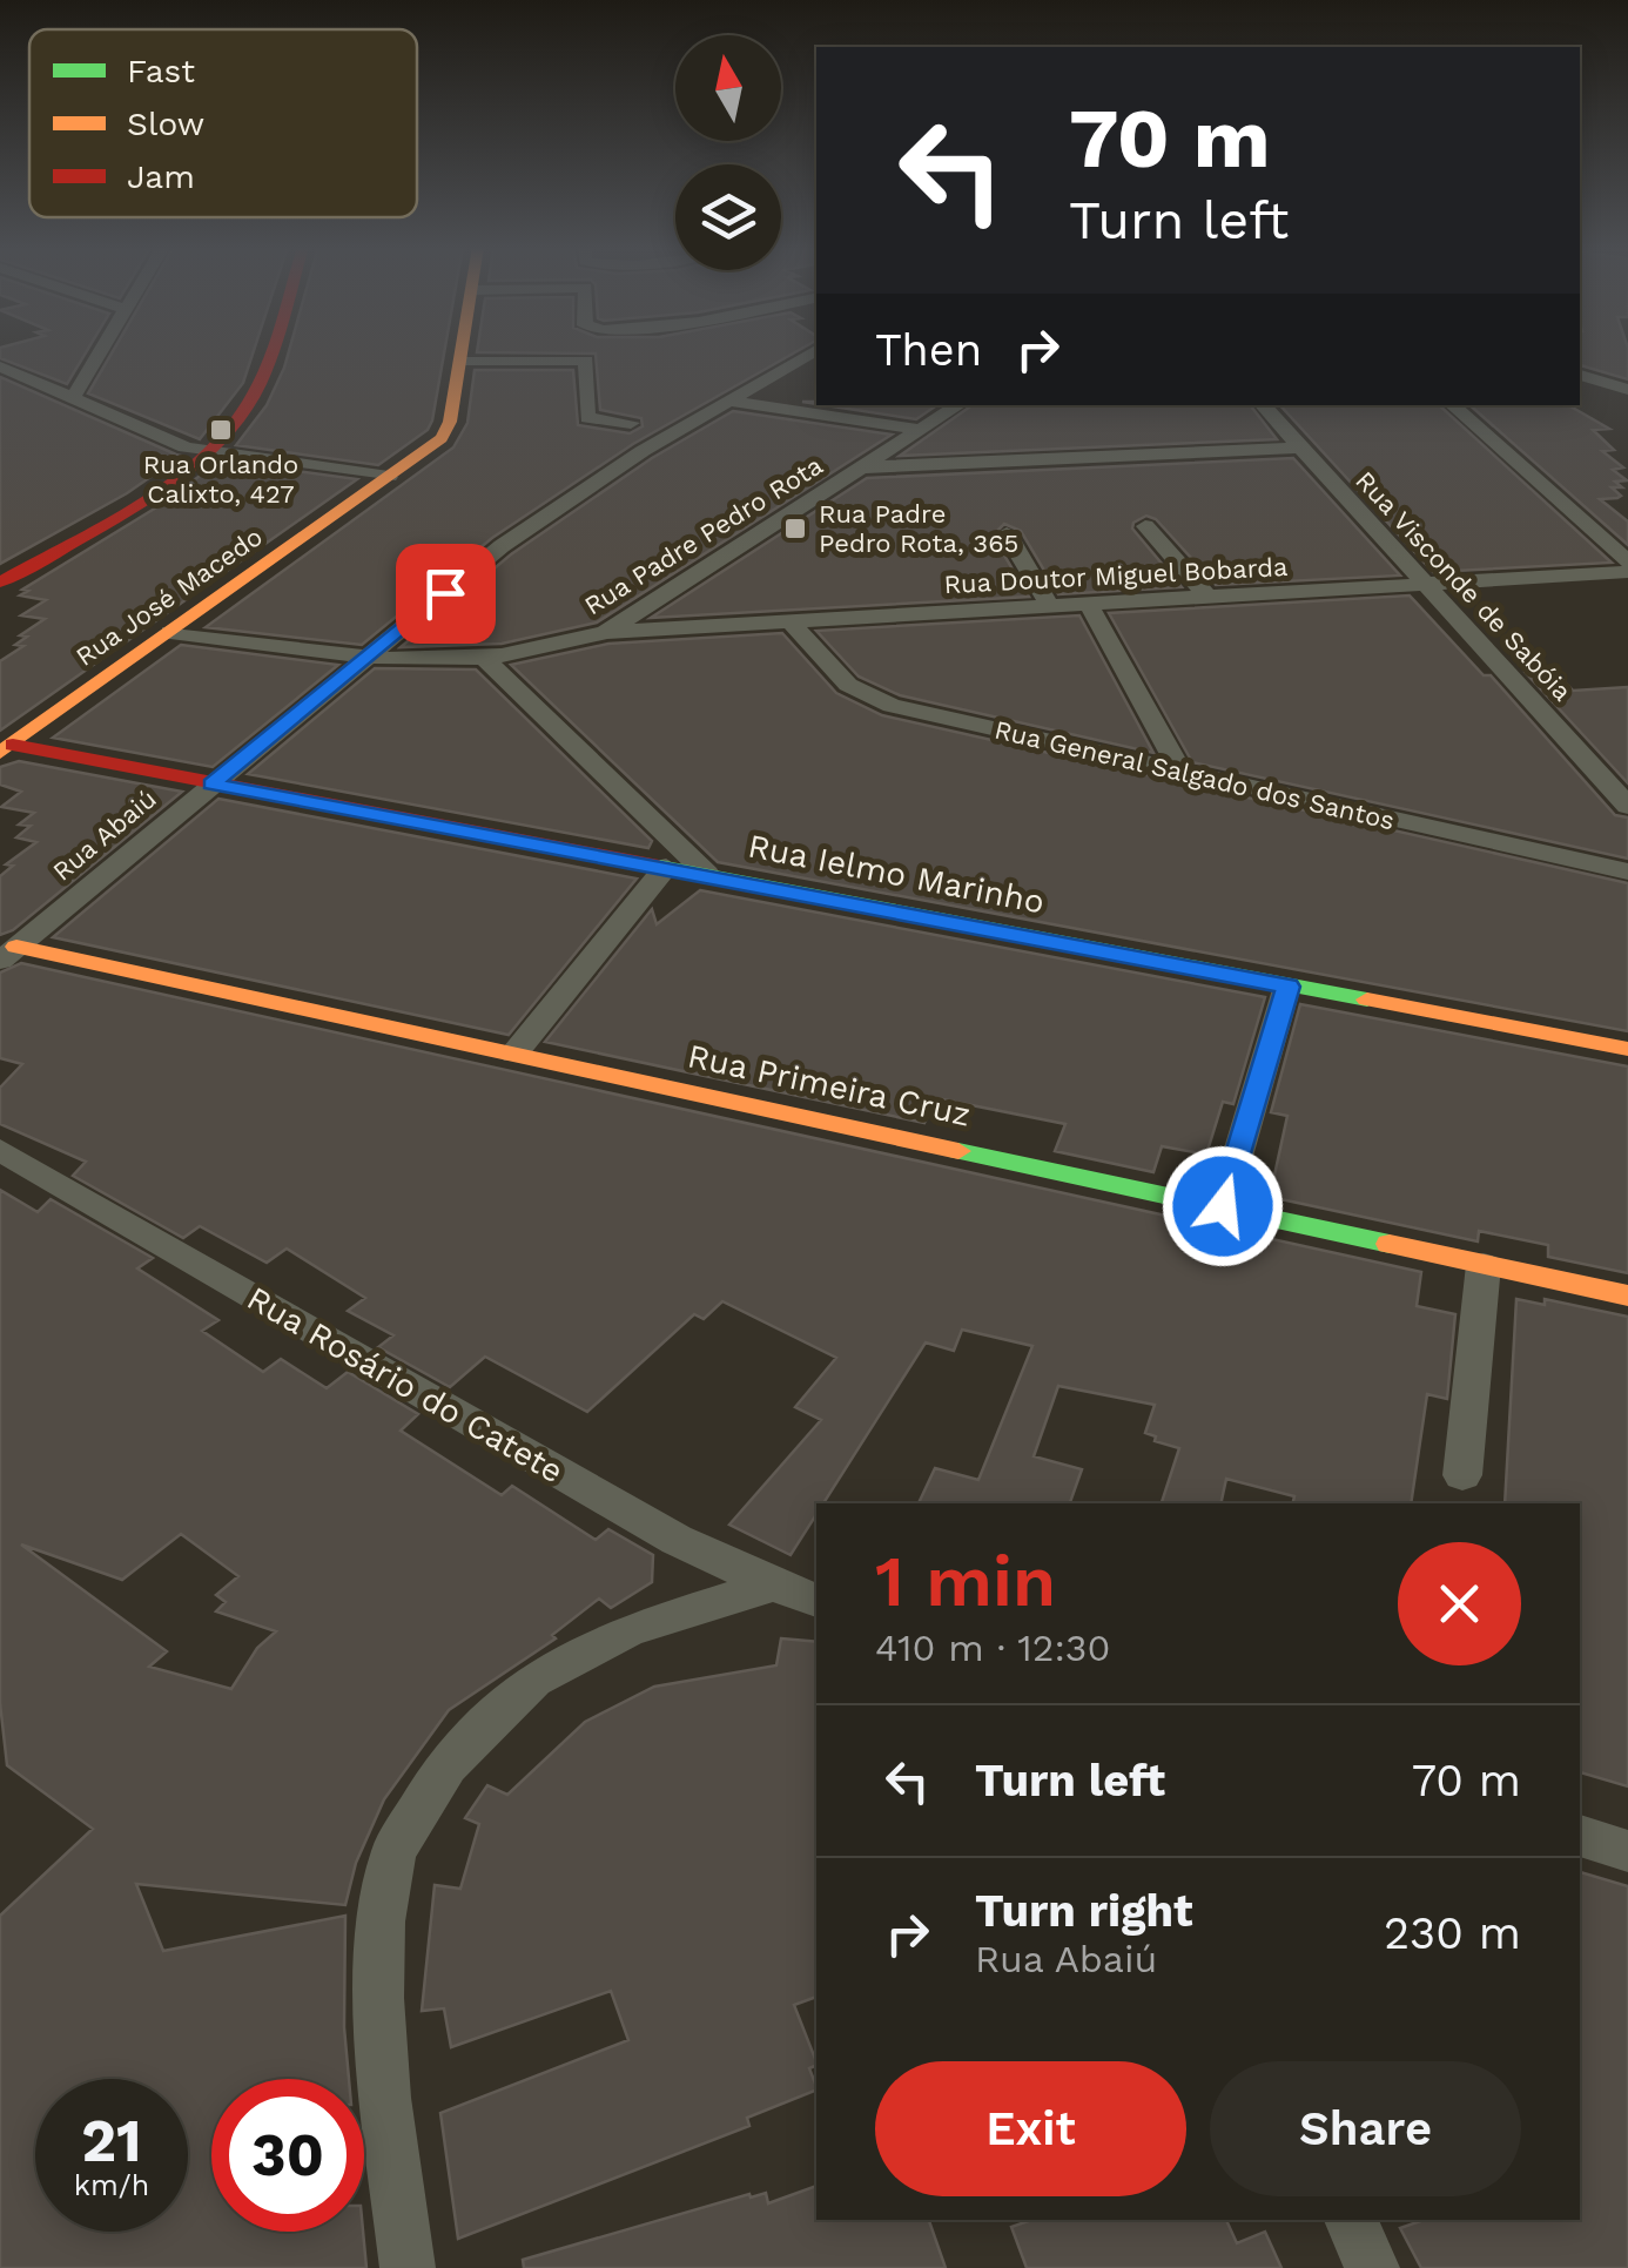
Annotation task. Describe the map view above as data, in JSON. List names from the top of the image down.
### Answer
{
  "streets": {
    "street": [
      "Rua Padre Pedro Rota",
      "Rua Doutor Miguel Bobarda",
      "Rua Visconde de Sabóia",
      "Rua José Macedo",
      "Rua General Salgado dos Santos",
      "Rua Abaiú",
      "Rua Ielmo Marinho",
      "Rua Primeira Cruz",
      "Rua Rosário do Catete"
    ]
  },
  "crossings": [
    ["Rua Padre Pedro Rota", "Rua Doutor Miguel Bobarda"],
    ["Rua Padre Pedro Rota", "Rua José Macedo"],
    ["Rua Padre Pedro Rota", "Rua Abaiú"],
    ["Rua Doutor Miguel Bobarda", "Rua Visconde de Sabóia"],
    ["Rua Doutor Miguel Bobarda", "Rua General Salgado dos Santos"],
    ["Rua José Macedo", "Rua Ielmo Marinho"],
    ["Rua Abaiú", "Rua Ielmo Marinho"],
    ["Rua Abaiú", "Rua Primeira Cruz"]
  ],
  "places": {
    "transit": ["Rua Orlando Calixto, 427", "Rua Padre Pedro Rota, 365"]
  },
  "legend": ["Fast", "Slow", "Jam"],
  "north": "top",
  "page": {
    "turn": ["70 m", "Turn left"],
    "then": "Then",
    "heading": ["1 min", "410 m · 12:30"],
    "list": [
      {
        "name": "Turn left",
        "value": "70 m"
      },
      {
        "name": "Turn right",
        "note": "Rua Abaiú",
        "value": "230 m"
      }
    ],
    "buttons": ["Exit", "Share"],
    "speed": "21 km/h",
    "limit": "30"
  }
}
